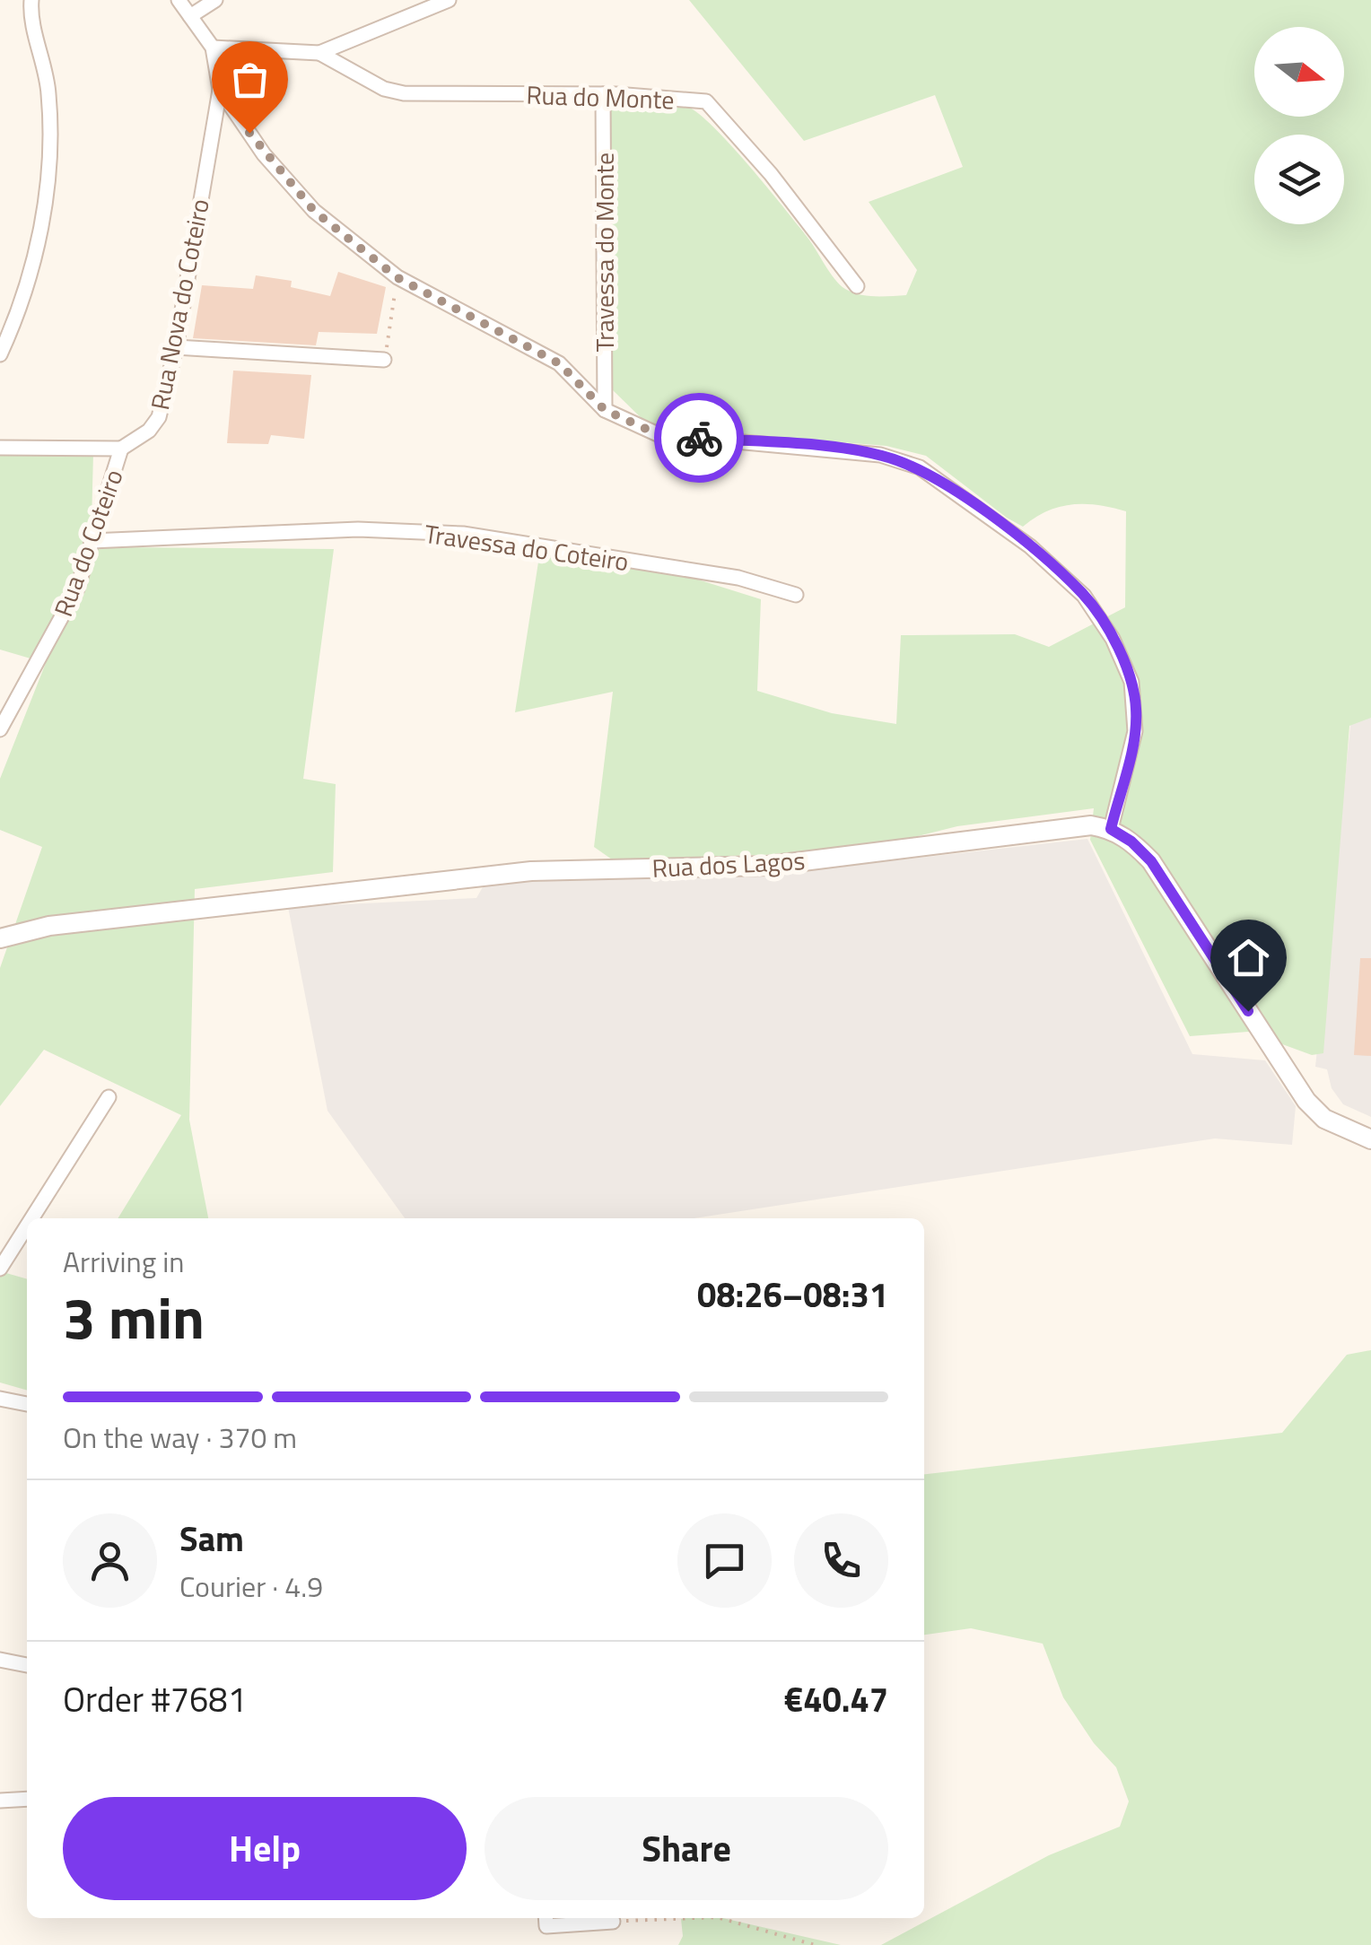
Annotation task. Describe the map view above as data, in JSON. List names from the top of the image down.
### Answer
{
  "streets": {
    "street": [
      "Rua do Monte",
      "Travessa do Monte",
      "Rua Nova do Coteiro",
      "Rua do Coteiro",
      "Travessa do Coteiro",
      "Rua dos Lagos"
    ]
  },
  "crossings": [
    ["Rua do Monte", "Travessa do Monte"],
    ["Rua Nova do Coteiro", "Rua do Coteiro"],
    ["Rua do Coteiro", "Travessa do Coteiro"]
  ],
  "north": "right",
  "page": {
    "heading": ["3 min", "Arriving in", "08:26–08:31"],
    "panel": [
      "Sam",
      "Courier · 4.9",
      "Order #7681",
      "€40.47"
    ],
    "bar": "On the way · 370 m",
    "buttons": ["Help", "Share"]
  }
}
